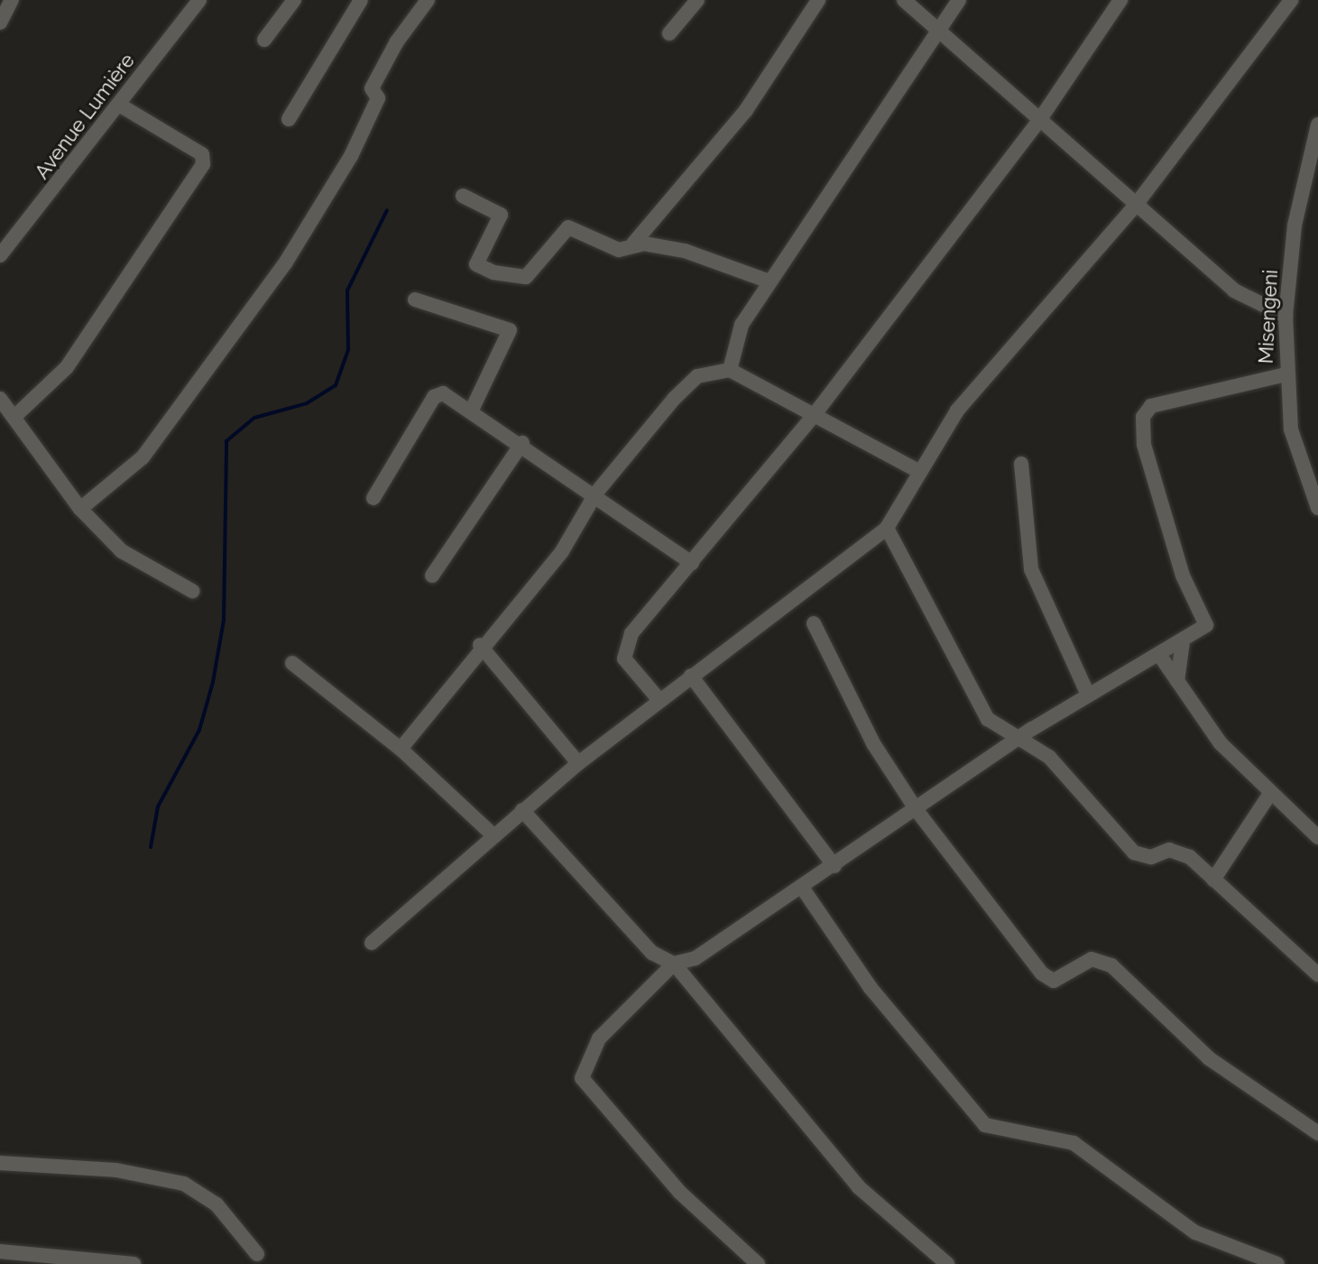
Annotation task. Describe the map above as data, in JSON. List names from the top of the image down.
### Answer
{
  "streets": {
    "street": ["Avenue Lumière", "Misengeni"]
  }
}
